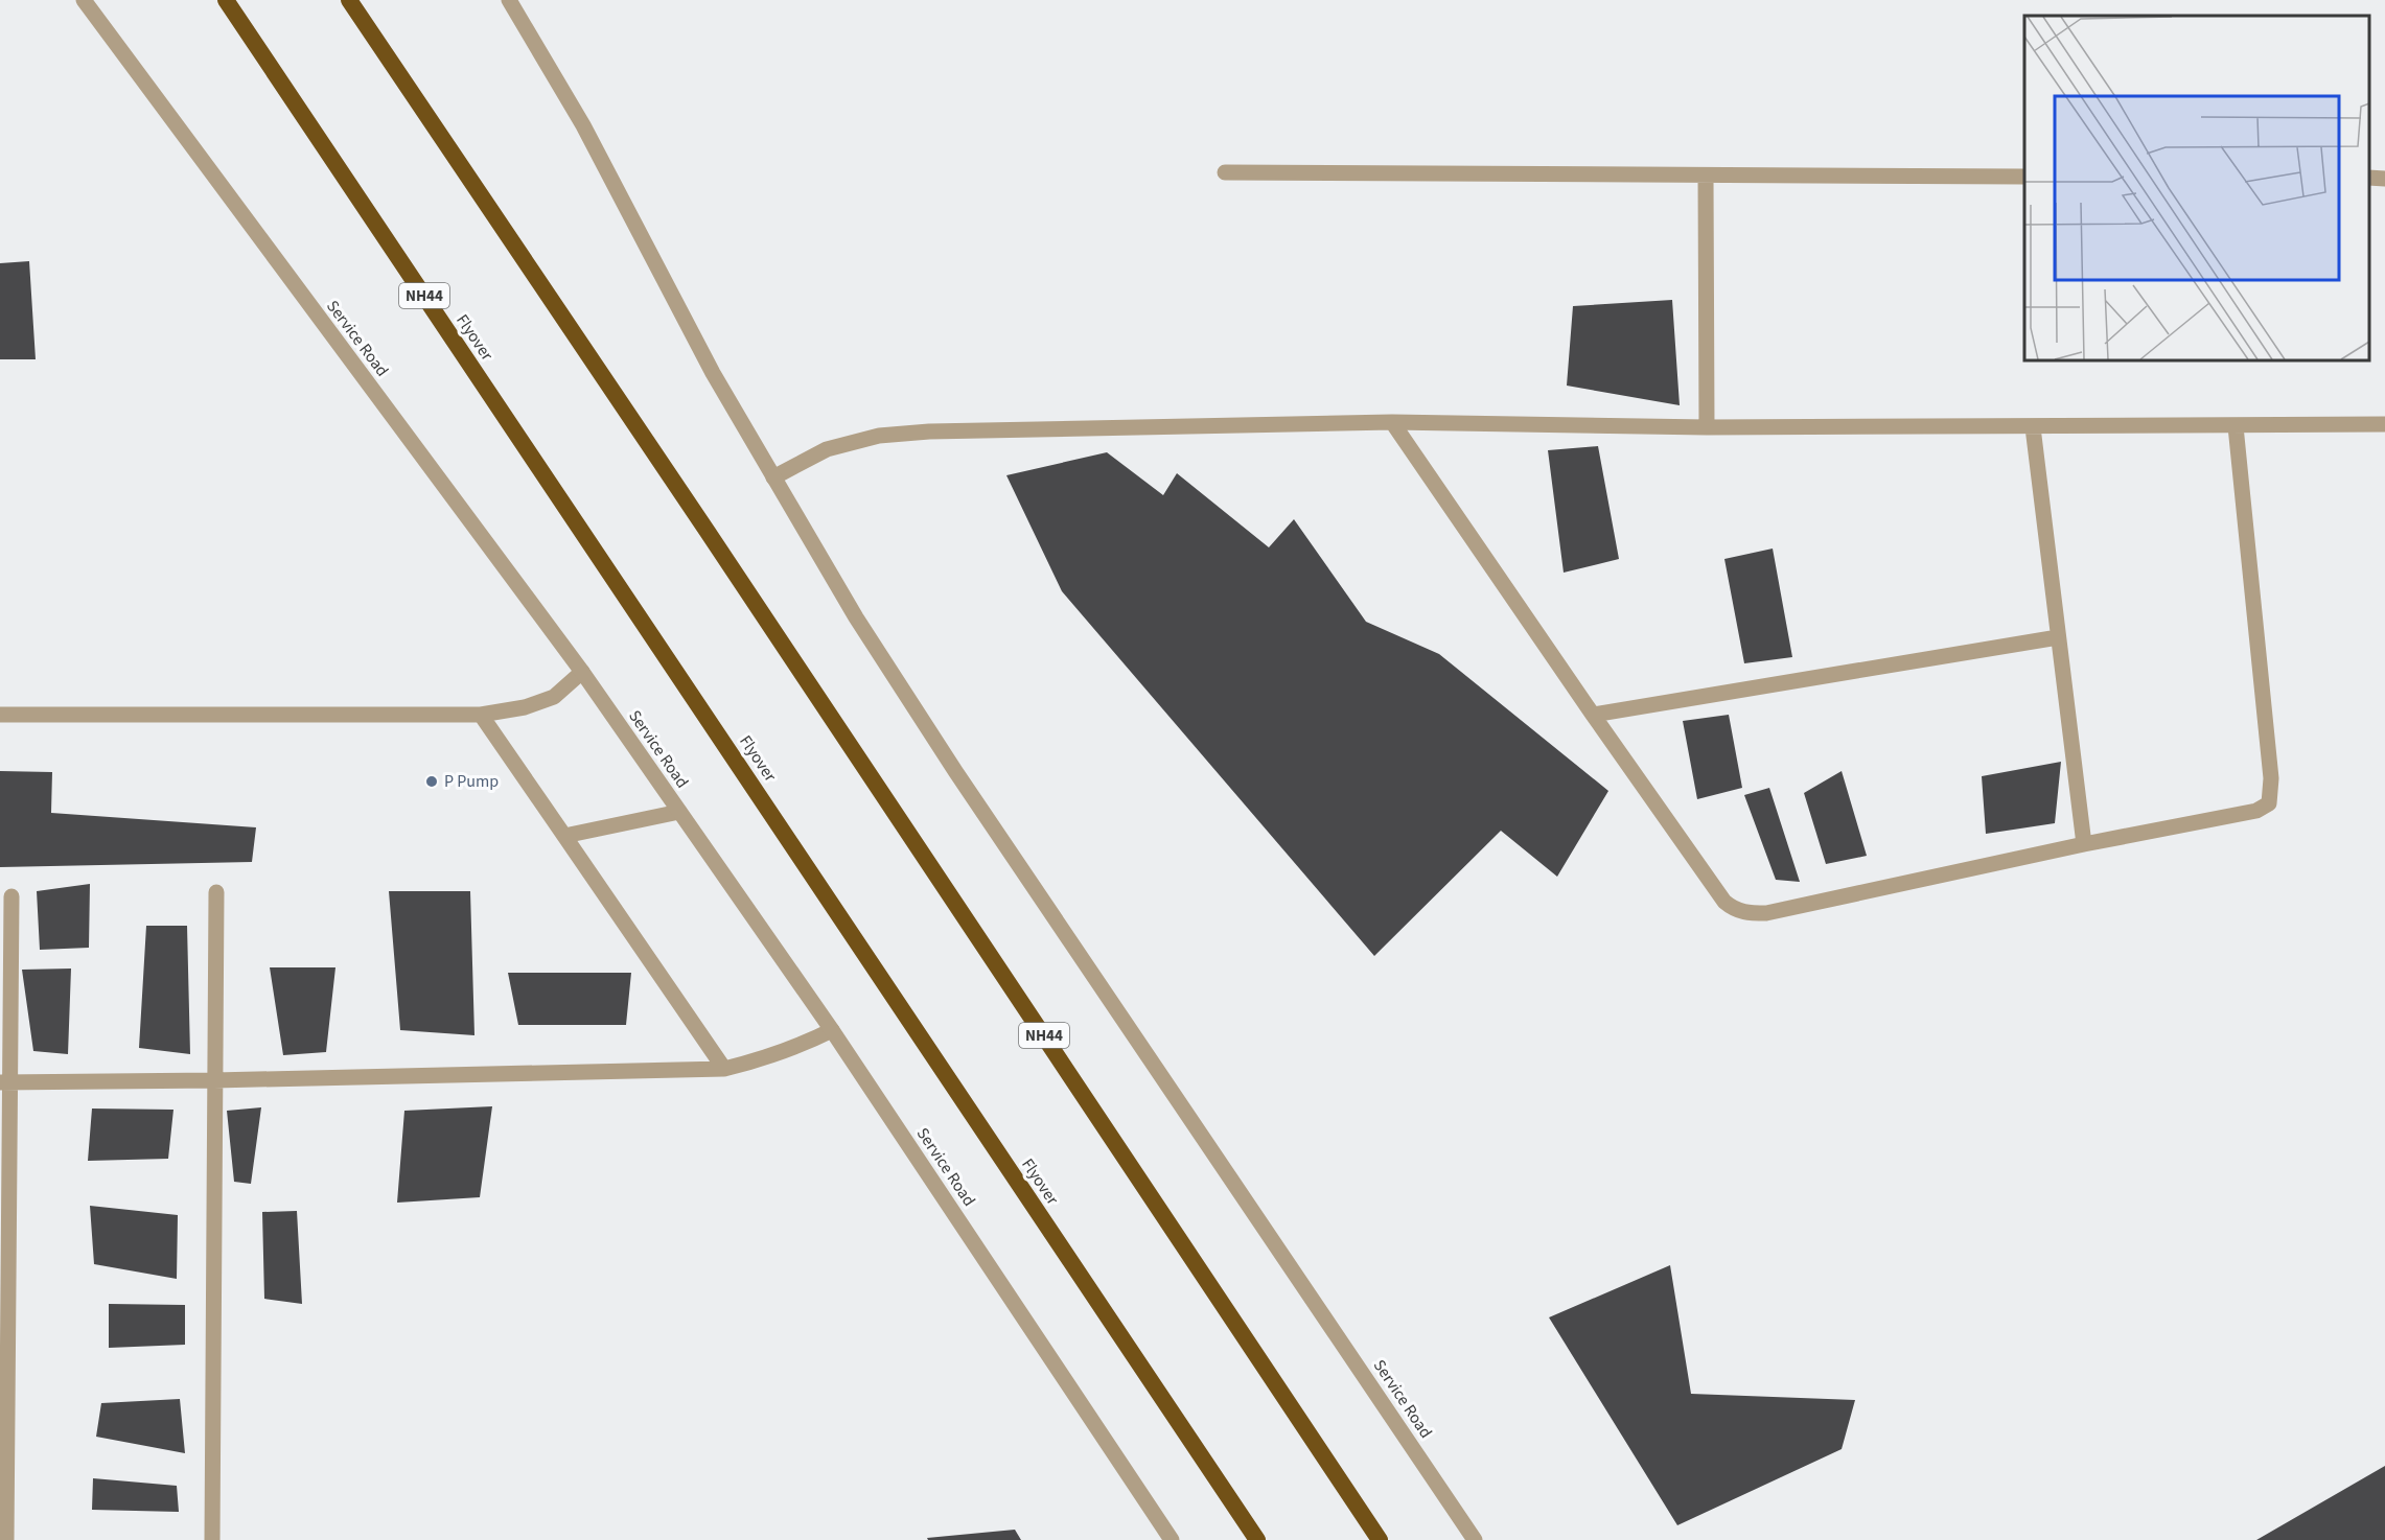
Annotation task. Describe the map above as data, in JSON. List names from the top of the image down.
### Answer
{
  "streets": {
    "highway": ["NH44", "Flyover"],
    "street": ["Service Road"]
  },
  "places": ["P Pump"]
}
